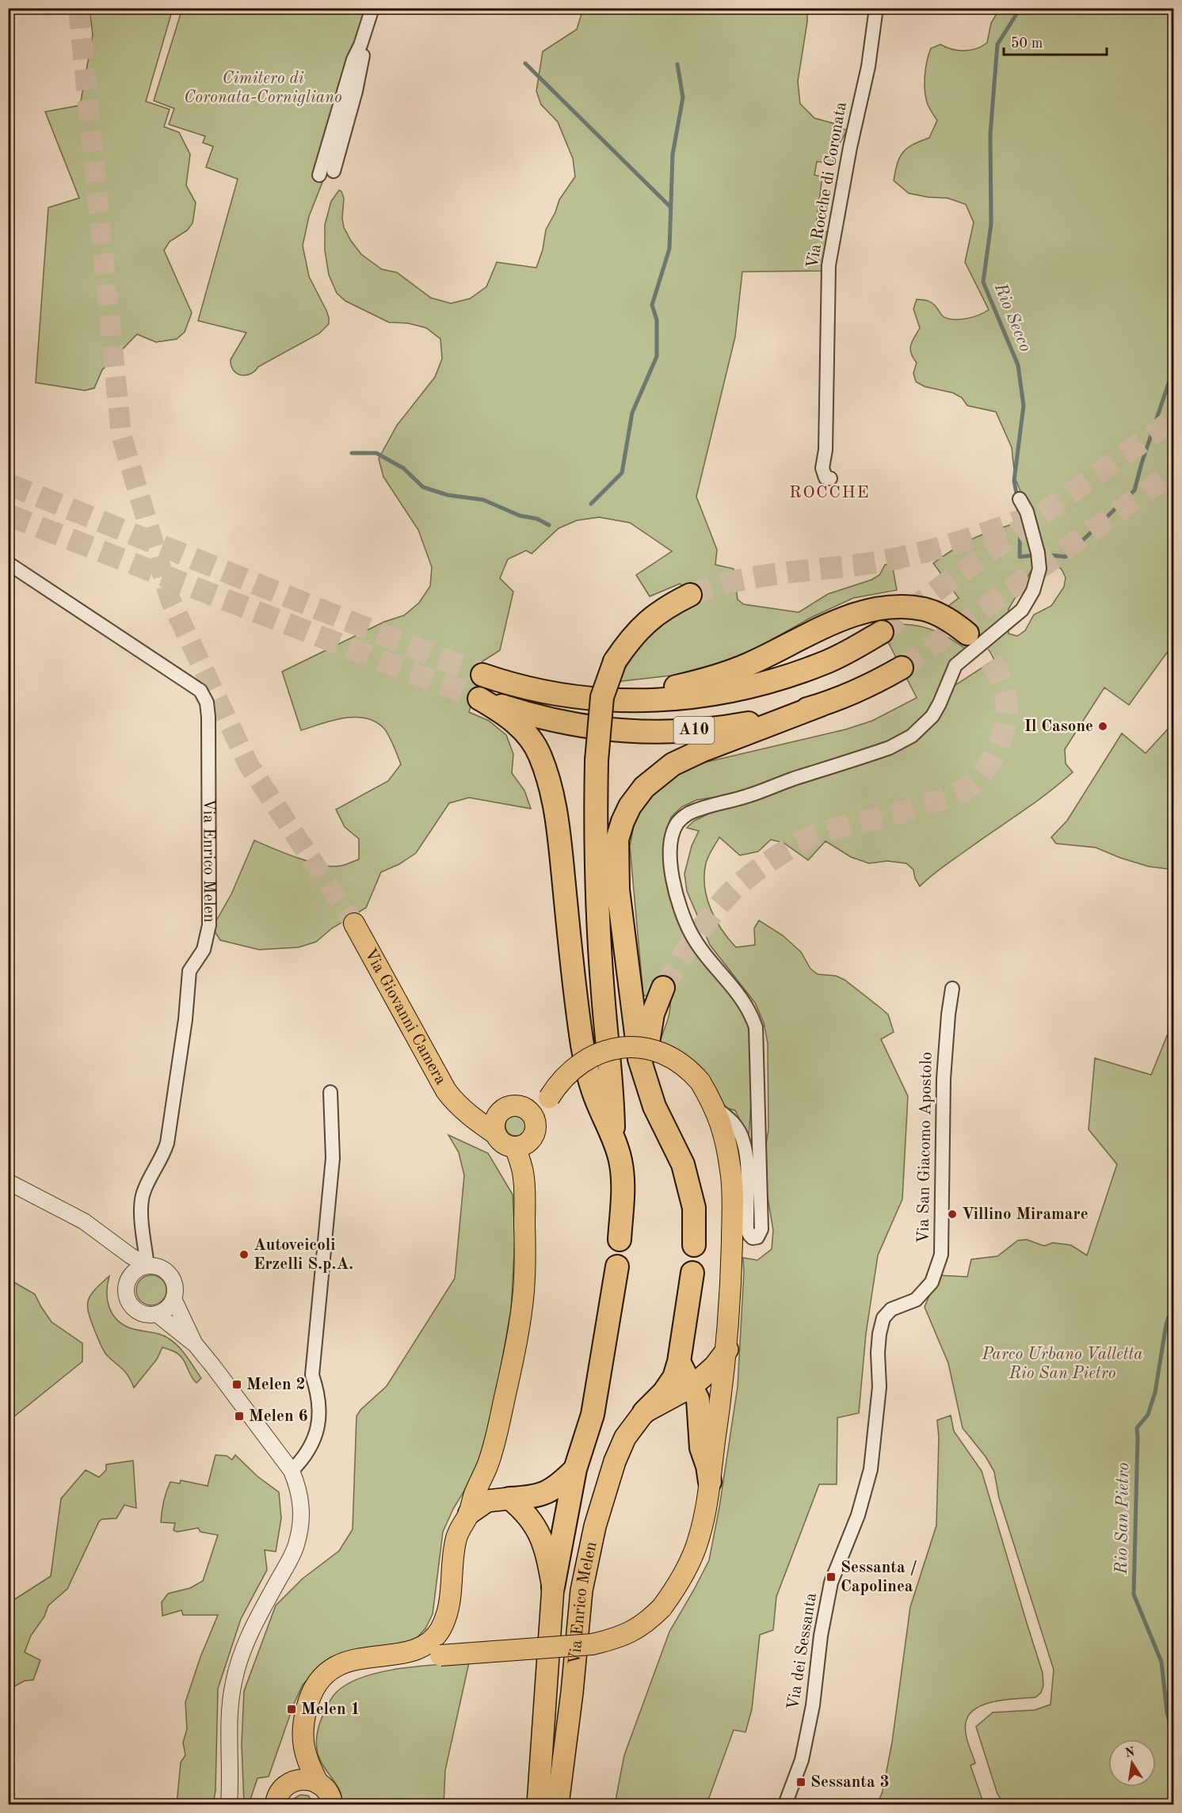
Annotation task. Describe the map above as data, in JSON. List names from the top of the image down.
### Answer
{
  "streets": {
    "highway": ["A10", "Via Enrico Melen"],
    "main road": ["Via Giovanni Camera"],
    "street": ["Via Rocche di Coronata", "Via San Giacomo Apostolo", "Via dei Sessanta"]
  },
  "crossings": [
    ["Via San Giacomo Apostolo", "Via dei Sessanta"]
  ],
  "districts": ["ROCCHE"],
  "water": ["Rio Secco", "Rio San Pietro"],
  "parks": ["Cimitero di Coronata-Cornigliano", "Parco Urbano Valletta Rio San Pietro"],
  "places": {
    "other": ["Il Casone", "Villino Miramare", "Autoveicoli Erzelli S.p.A."],
    "transit": [
      "Melen 2",
      "Melen 6",
      "Sessanta / Capolinea",
      "Melen 1",
      "Sessanta 3"
    ]
  },
  "scale_bar": "50 m",
  "north": "top"
}
